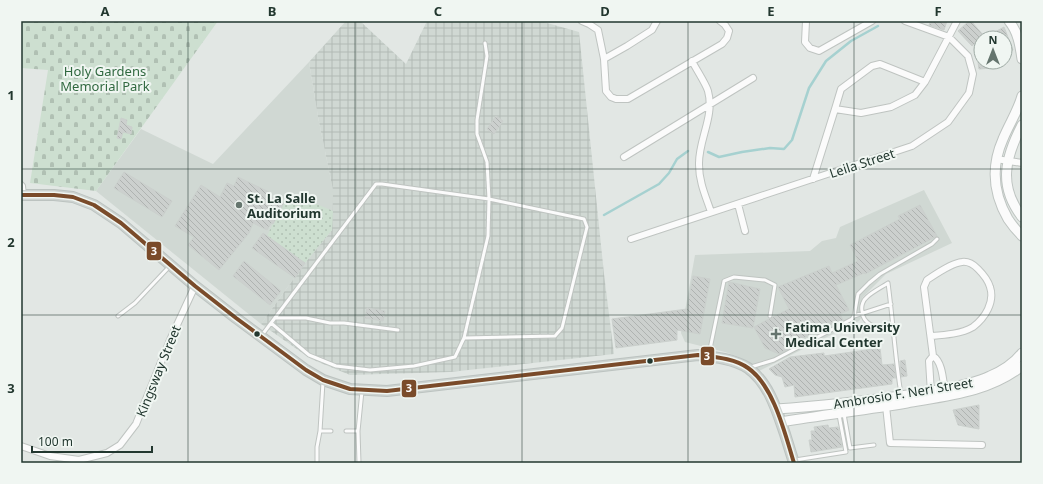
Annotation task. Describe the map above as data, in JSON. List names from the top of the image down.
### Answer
{
  "streets": {
    "street": ["Leila Street", "Kingsway Street", "Ambrosio F. Neri Street"]
  },
  "parks": ["Holy Gardens Memorial Park"],
  "places": {
    "other": ["St. La Salle Auditorium"],
    "health": ["Fatima University Medical Center"]
  },
  "lines": ["transit line 3"],
  "scale_bar": "100 m",
  "north": "top",
  "grid": {
    "columns": [
      "A",
      "B",
      "C",
      "D",
      "E",
      "F"
    ],
    "rows": ["1", "2", "3"]
  }
}
